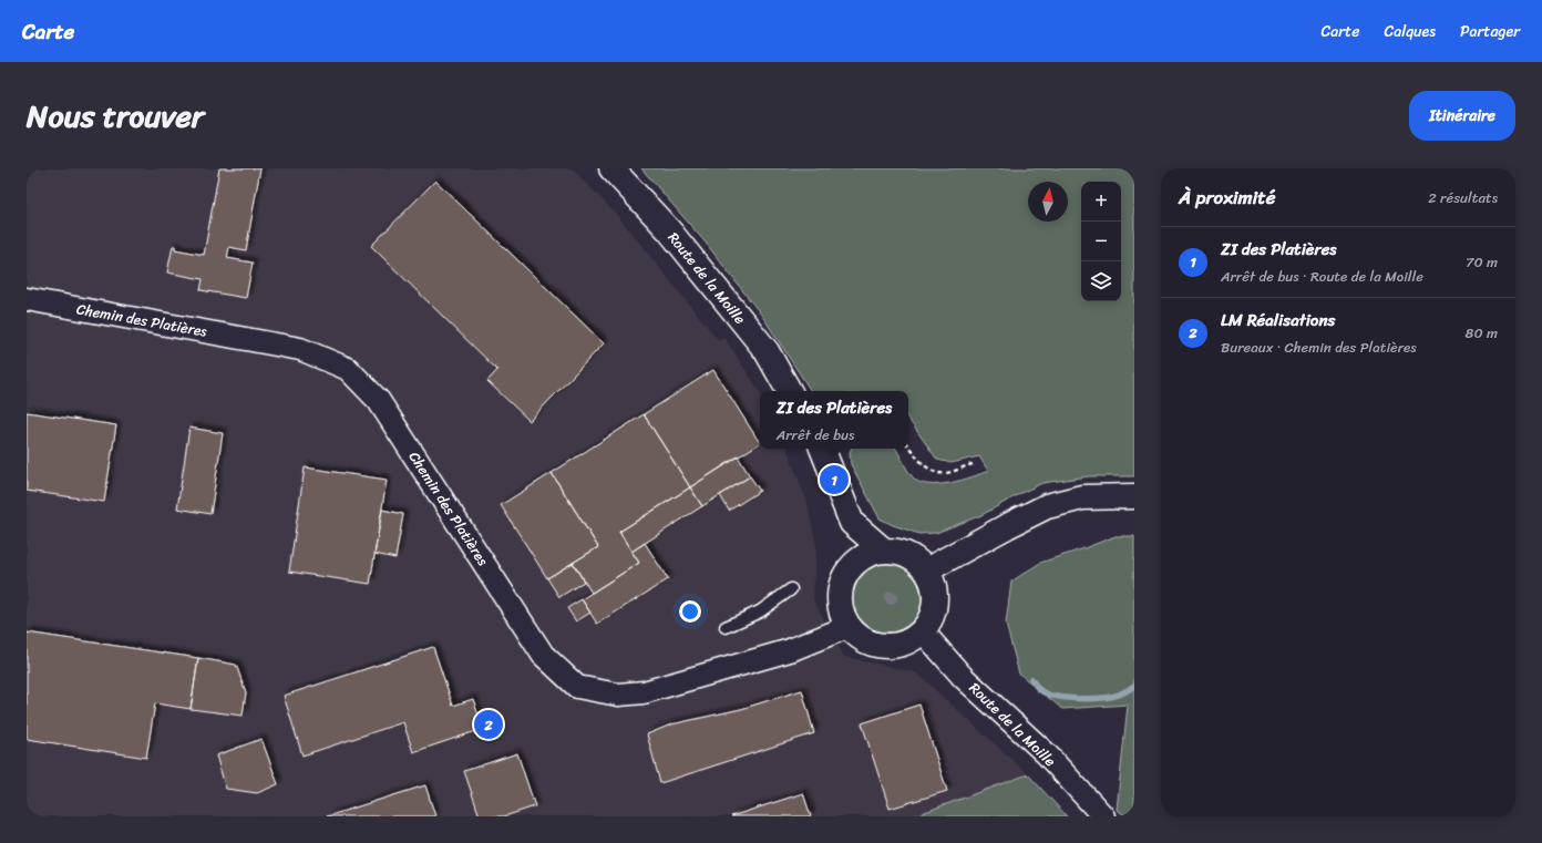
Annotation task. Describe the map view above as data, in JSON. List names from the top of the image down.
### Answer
{
  "streets": {
    "street": ["Route de la Moille", "Chemin des Platières"]
  },
  "crossings": [
    ["Route de la Moille", "Chemin des Platières"]
  ],
  "north": "top",
  "page": {
    "header": "Carte",
    "nav": ["Carte", "Calques", "Partager"],
    "title": "Nous trouver",
    "buttons": "Itinéraire",
    "heading": ["À proximité", "2 résultats"],
    "map_buttons": ["+", "−"],
    "list": [
      {
        "mark": "1",
        "name": "ZI des Platières",
        "note": "Arrêt de bus · Route de la Moille",
        "value": "70 m"
      },
      {
        "mark": "2",
        "name": "LM Réalisations",
        "note": "Bureaux · Chemin des Platières",
        "value": "80 m"
      }
    ],
    "popup": ["ZI des Platières", "Arrêt de bus"],
    "pins": ["1", "2"]
  }
}
